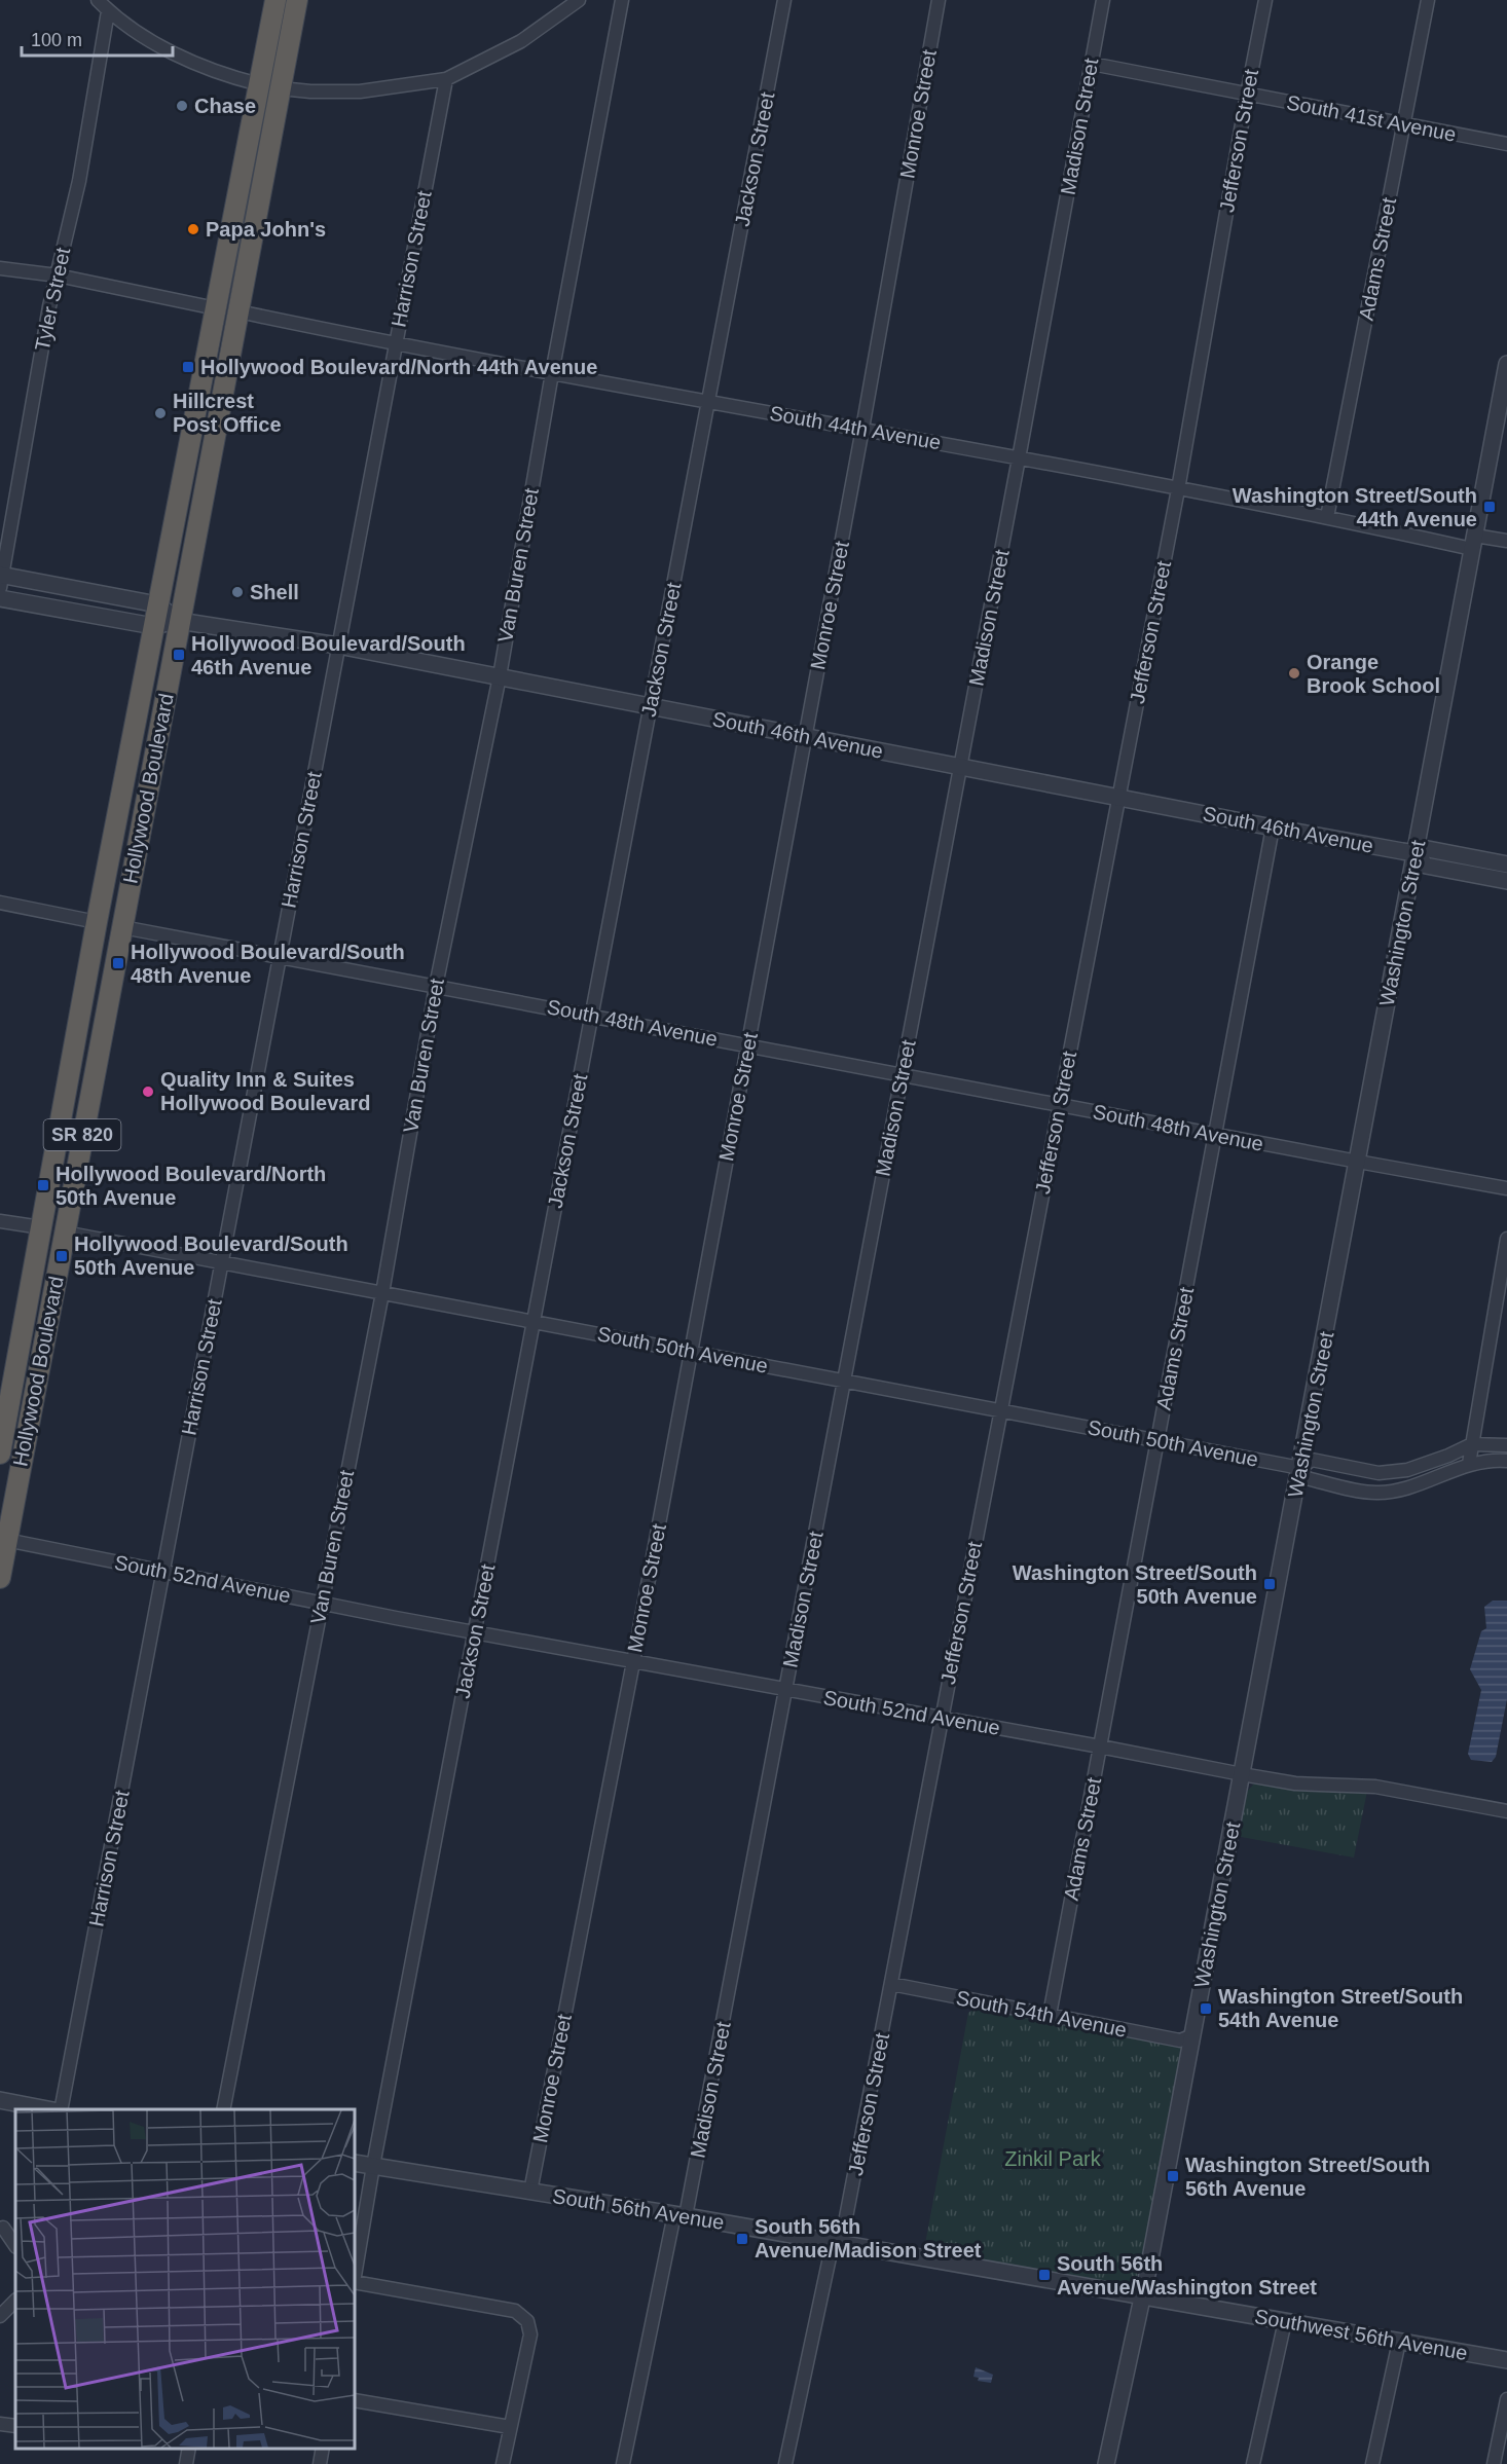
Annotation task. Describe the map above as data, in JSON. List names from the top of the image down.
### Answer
{
  "streets": {
    "highway": ["Hollywood Boulevard", "SR 820"],
    "street": [
      "Monroe Street",
      "South 41st Avenue",
      "Madison Street",
      "Jefferson Street",
      "Jackson Street",
      "Harrison Street",
      "Adams Street",
      "Tyler Street",
      "South 44th Avenue",
      "Van Buren Street",
      "South 46th Avenue",
      "Washington Street",
      "South 48th Avenue",
      "South 50th Avenue",
      "South 52nd Avenue",
      "South 54th Avenue",
      "South 56th Avenue",
      "Southwest 56th Avenue"
    ]
  },
  "crossings": [
    ["Monroe Street", "South 44th Avenue"],
    ["Monroe Street", "South 46th Avenue"],
    ["Monroe Street", "South 48th Avenue"],
    ["Monroe Street", "South 50th Avenue"],
    ["Monroe Street", "South 52nd Avenue"],
    ["Monroe Street", "South 56th Avenue"],
    ["South 41st Avenue", "Madison Street"],
    ["South 41st Avenue", "Jefferson Street"],
    ["South 41st Avenue", "Adams Street"],
    ["Madison Street", "South 44th Avenue"],
    ["Madison Street", "South 46th Avenue"],
    ["Madison Street", "South 48th Avenue"],
    ["Madison Street", "South 50th Avenue"],
    ["Madison Street", "South 52nd Avenue"],
    ["Madison Street", "South 56th Avenue"],
    ["Jefferson Street", "South 44th Avenue"],
    ["Jefferson Street", "South 46th Avenue"],
    ["Jefferson Street", "South 48th Avenue"],
    ["Jefferson Street", "South 50th Avenue"],
    ["Jefferson Street", "South 52nd Avenue"],
    ["Jefferson Street", "South 54th Avenue"],
    ["Jefferson Street", "South 56th Avenue"],
    ["Jackson Street", "South 44th Avenue"],
    ["Jackson Street", "South 46th Avenue"],
    ["Jackson Street", "South 48th Avenue"],
    ["Jackson Street", "South 50th Avenue"],
    ["Jackson Street", "South 52nd Avenue"],
    ["Jackson Street", "South 56th Avenue"],
    ["Harrison Street", "South 44th Avenue"],
    ["Harrison Street", "South 46th Avenue"],
    ["Harrison Street", "South 48th Avenue"],
    ["Harrison Street", "South 50th Avenue"],
    ["Harrison Street", "South 52nd Avenue"],
    ["Adams Street", "South 44th Avenue"],
    ["Adams Street", "South 46th Avenue"],
    ["Adams Street", "South 48th Avenue"],
    ["Adams Street", "South 50th Avenue"],
    ["Adams Street", "South 52nd Avenue"],
    ["Adams Street", "South 54th Avenue"],
    ["South 44th Avenue", "Van Buren Street"],
    ["South 44th Avenue", "Hollywood Boulevard"],
    ["South 44th Avenue", "Washington Street"],
    ["Van Buren Street", "South 46th Avenue"],
    ["Van Buren Street", "South 48th Avenue"],
    ["Van Buren Street", "South 50th Avenue"],
    ["Van Buren Street", "South 52nd Avenue"],
    ["South 46th Avenue", "Hollywood Boulevard"],
    ["South 46th Avenue", "Washington Street"],
    ["Hollywood Boulevard", "South 48th Avenue"],
    ["Hollywood Boulevard", "South 50th Avenue"],
    ["Hollywood Boulevard", "South 52nd Avenue"],
    ["Washington Street", "South 48th Avenue"],
    ["Washington Street", "South 50th Avenue"],
    ["Washington Street", "South 52nd Avenue"],
    ["Washington Street", "South 54th Avenue"],
    ["Washington Street", "South 56th Avenue"],
    ["Washington Street", "Southwest 56th Avenue"],
    ["South 56th Avenue", "Southwest 56th Avenue"]
  ],
  "parks": ["Zinkil Park"],
  "places": {
    "other": [
      "Chase",
      "Papa John's",
      "Hillcrest Post Office",
      "Shell",
      "Orange Brook School",
      "Quality Inn & Suites Hollywood Boulevard"
    ],
    "transit": [
      "Hollywood Boulevard/North 44th Avenue",
      "Washington Street/South 44th Avenue",
      "Hollywood Boulevard/South 46th Avenue",
      "Hollywood Boulevard/South 48th Avenue",
      "Hollywood Boulevard/North 50th Avenue",
      "Hollywood Boulevard/South 50th Avenue",
      "Washington Street/South 50th Avenue",
      "Washington Street/South 54th Avenue",
      "Washington Street/South 56th Avenue",
      "South 56th Avenue/Madison Street",
      "South 56th Avenue/Washington Street"
    ]
  },
  "scale_bar": "100 m"
}
